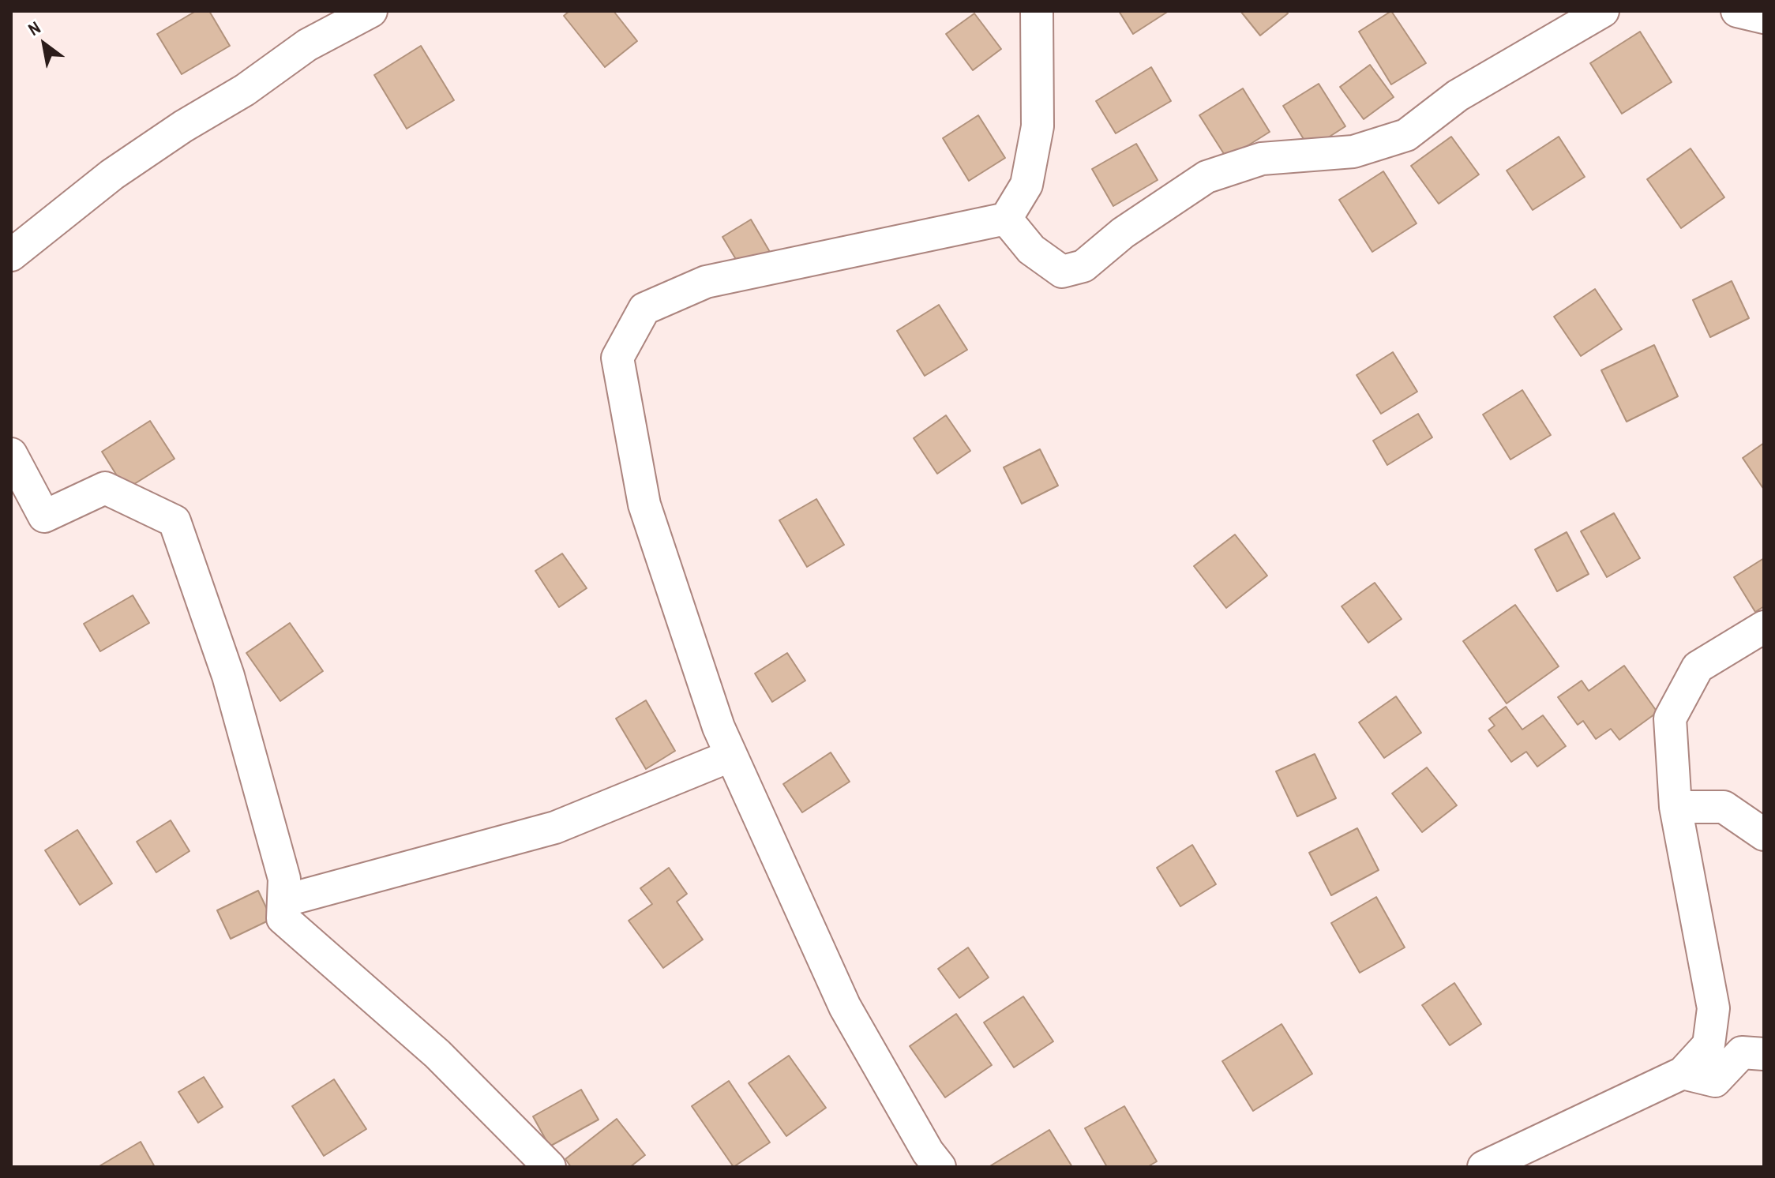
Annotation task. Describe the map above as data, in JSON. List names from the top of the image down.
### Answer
{
  "north": "top left"
}
